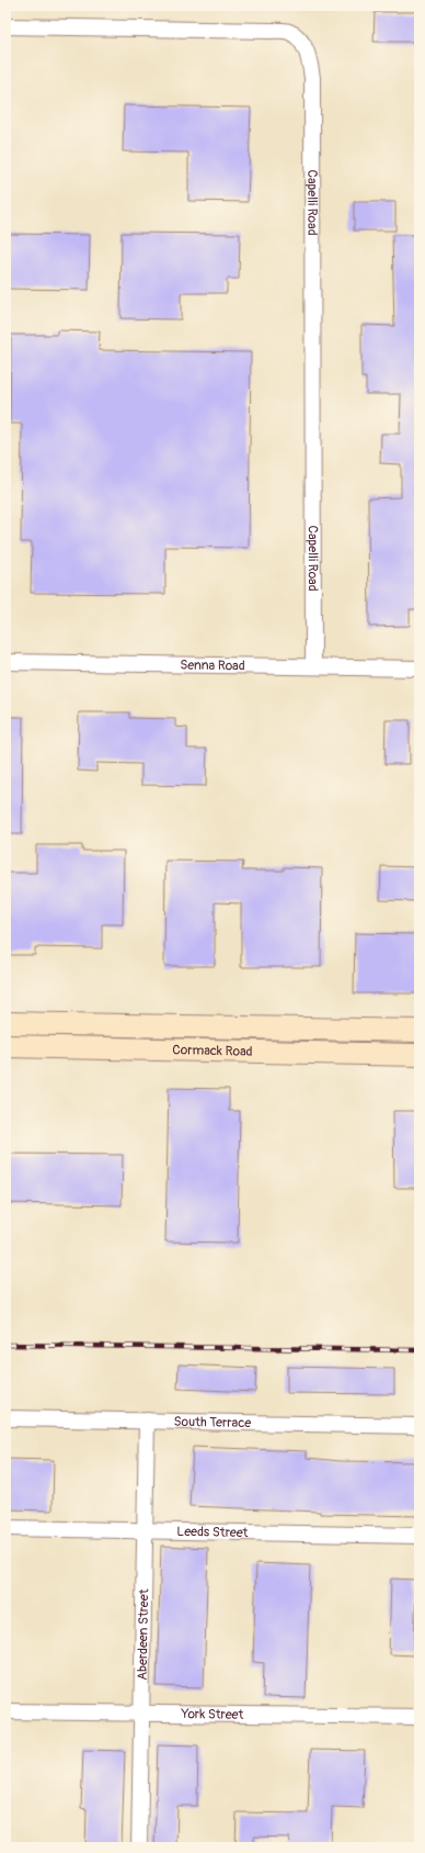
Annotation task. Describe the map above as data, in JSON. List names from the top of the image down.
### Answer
{
  "streets": {
    "street": [
      "Capelli Road",
      "Senna Road",
      "Cormack Road",
      "South Terrace",
      "Leeds Street",
      "Aberdeen Street",
      "York Street"
    ]
  },
  "crossings": [
    ["Capelli Road", "Senna Road"],
    ["South Terrace", "Aberdeen Street"],
    ["Leeds Street", "Aberdeen Street"],
    ["Aberdeen Street", "York Street"]
  ]
}
